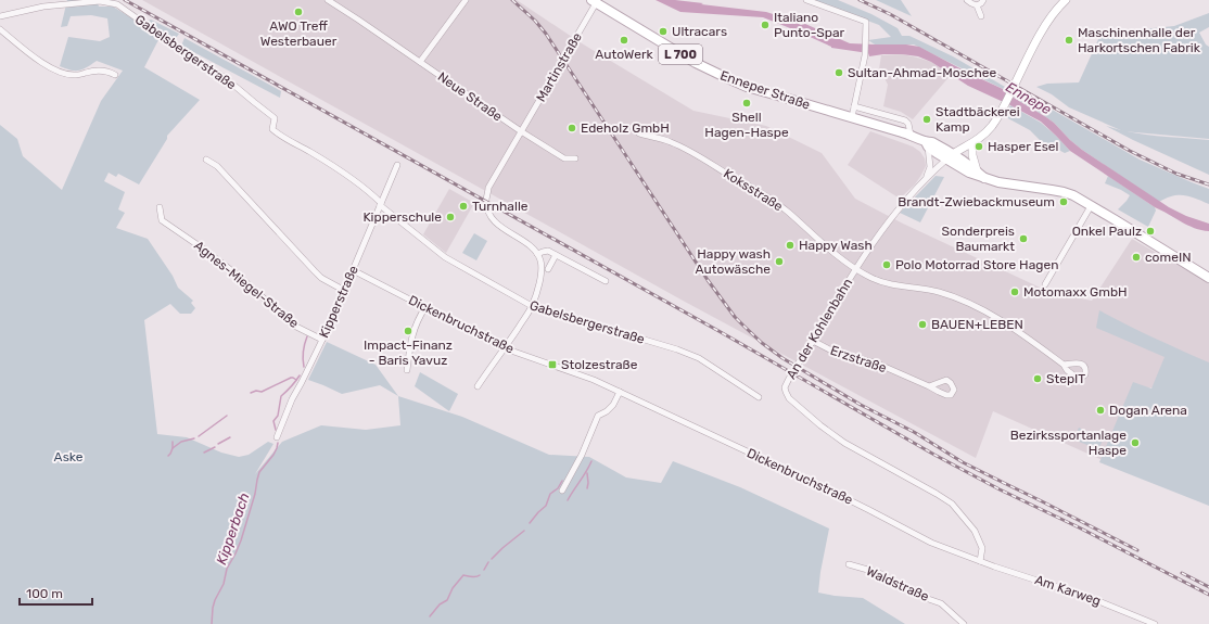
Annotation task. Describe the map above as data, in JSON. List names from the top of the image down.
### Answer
{
  "streets": {
    "main road": ["L 700", "Enneper Straße"],
    "street": [
      "Gabelsbergerstraße",
      "Martinstraße",
      "Neue Straße",
      "Koksstraße",
      "Agnes-Miegel-Straße",
      "Kipperstraße",
      "Dickenbruchstraße",
      "An der Kohlenbahn",
      "Erzstraße",
      "Waldstraße",
      "Am Karweg"
    ]
  },
  "crossings": [
    ["Gabelsbergerstraße", "Kipperstraße"],
    ["L 700", "Enneper Straße"],
    ["Martinstraße", "Enneper Straße"],
    ["Martinstraße", "Neue Straße"],
    ["Enneper Straße", "An der Kohlenbahn"],
    ["Koksstraße", "An der Kohlenbahn"],
    ["Agnes-Miegel-Straße", "Kipperstraße"],
    ["Kipperstraße", "Dickenbruchstraße"],
    ["Dickenbruchstraße", "An der Kohlenbahn"],
    ["Dickenbruchstraße", "Am Karweg"],
    ["An der Kohlenbahn", "Erzstraße"],
    ["An der Kohlenbahn", "Am Karweg"]
  ],
  "water": ["Ennepe", "Kipperbach"],
  "parks": ["Aske"],
  "places": {
    "other": [
      "AWO Treff Westerbauer",
      "Italiano Punto-Spar",
      "Ultracars",
      "AutoWerk",
      "Maschinenhalle der Harkortschen Fabrik",
      "Sultan-Ahmad-Moschee",
      "Shell Hagen-Haspe",
      "Stadtbäckerei Kamp",
      "Edeholz GmbH",
      "Hasper Esel",
      "Brandt-Zwiebackmuseum",
      "Turnhalle",
      "Kipperschule",
      "Onkel Paulz",
      "Sonderpreis Baumarkt",
      "Happy Wash",
      "comeIN",
      "Happy wash Autowäsche",
      "Polo Motorrad Store Hagen",
      "Motomaxx GmbH",
      "BAUEN+LEBEN",
      "Impact-Finanz - Baris Yavuz",
      "StepIT",
      "Dogan Arena",
      "Bezirkssportanlage Haspe"
    ],
    "transit": ["Stolzestraße"]
  },
  "scale_bar": "100 m"
}
